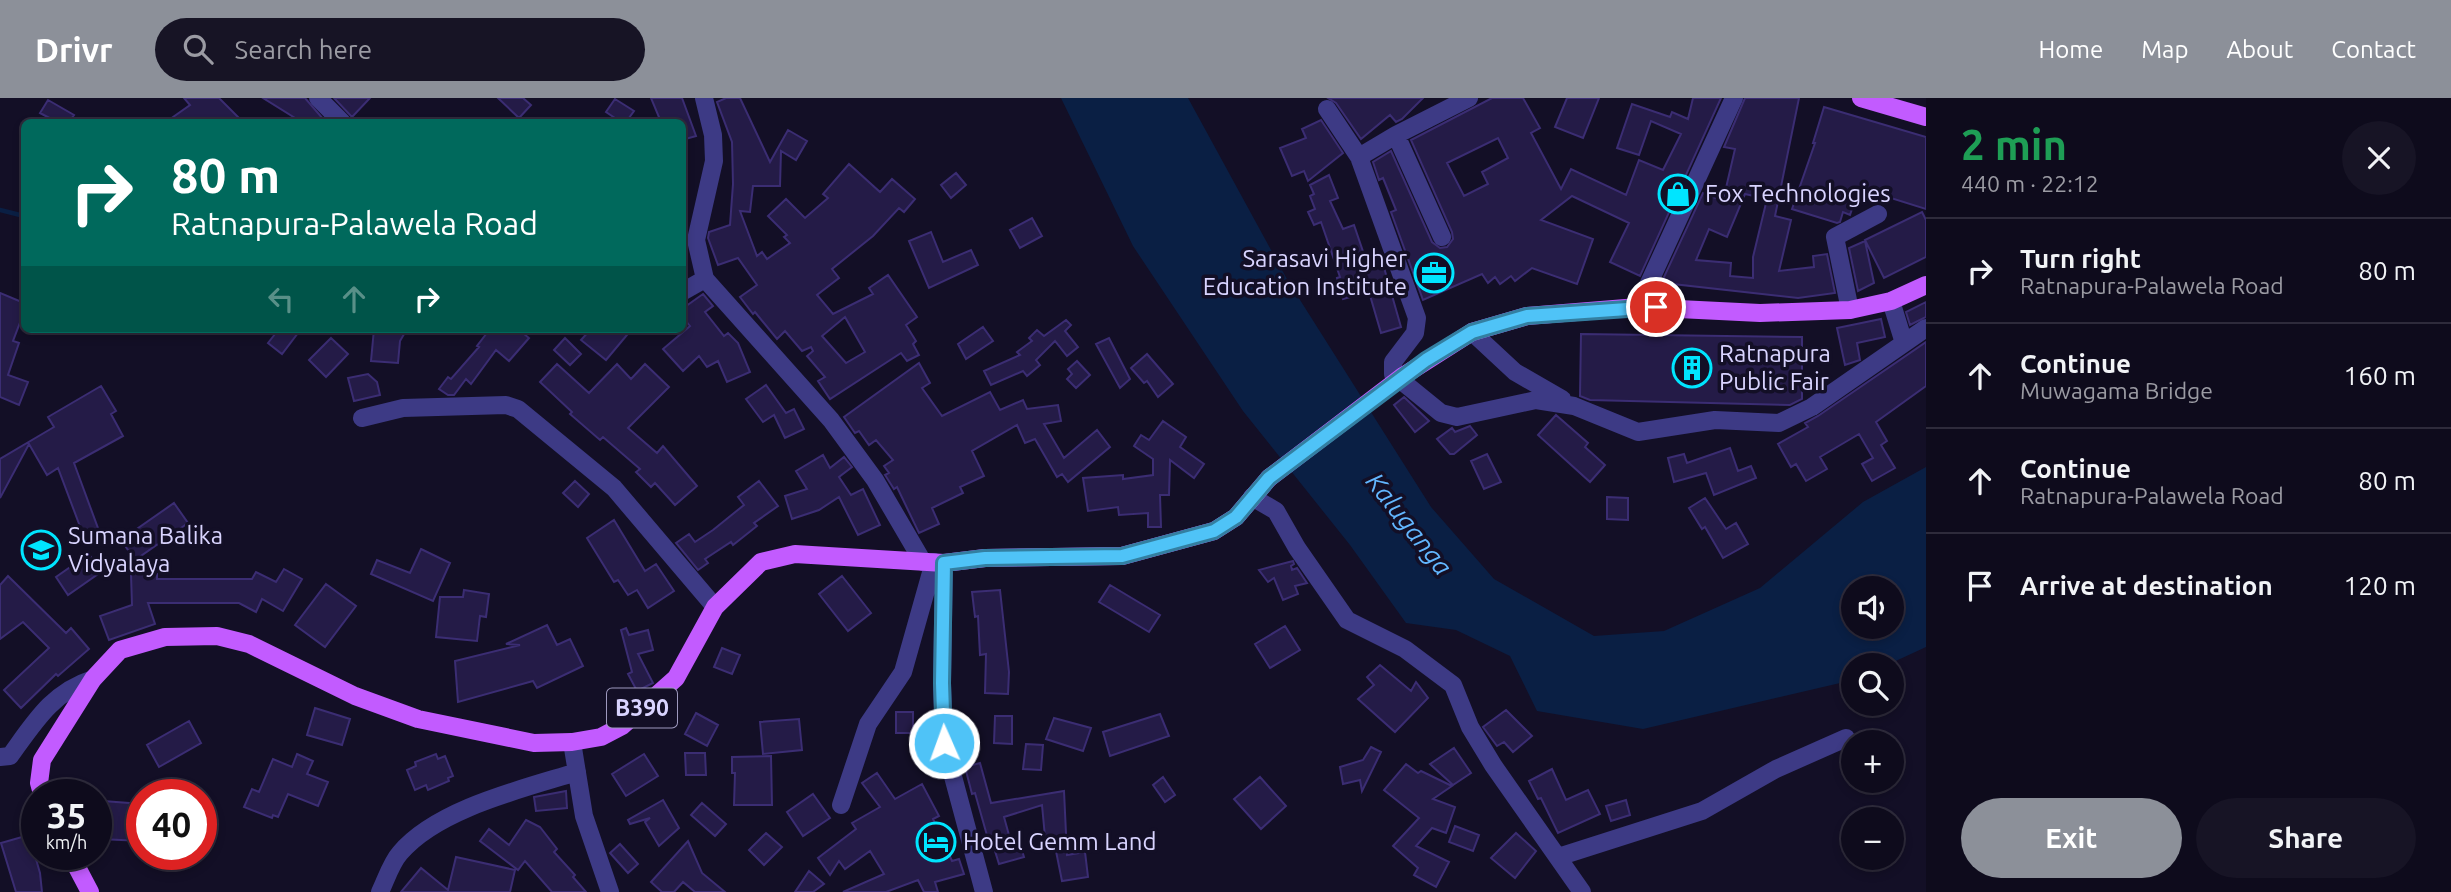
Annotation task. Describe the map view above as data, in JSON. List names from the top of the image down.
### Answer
{
  "streets": {
    "main road": ["B390"]
  },
  "water": ["Kaluganga"],
  "places": {
    "shop": ["Fox Technologies"],
    "office": ["Sarasavi Higher Education Institute"],
    "building": ["Ratnapura Public Fair"],
    "school or university": ["Sumana Balika Vidyalaya"],
    "hotel": ["Hotel Gemm Land"]
  },
  "page": {
    "header": "Drivr",
    "search": "Search here",
    "nav": [
      "Home",
      "Map",
      "About",
      "Contact"
    ],
    "heading": ["2 min", "440 m · 22:12"],
    "turn": ["80 m", "Ratnapura-Palawela Road"],
    "list": [
      {
        "name": "Turn right",
        "note": "Ratnapura-Palawela Road",
        "value": "80 m"
      },
      {
        "name": "Continue",
        "note": "Muwagama Bridge",
        "value": "160 m"
      },
      {
        "name": "Continue",
        "note": "Ratnapura-Palawela Road",
        "value": "80 m"
      },
      {
        "name": "Arrive at destination",
        "value": "120 m"
      }
    ],
    "map_buttons": ["+", "−"],
    "speed": "35 km/h",
    "limit": "40",
    "buttons": ["Exit", "Share"]
  }
}
